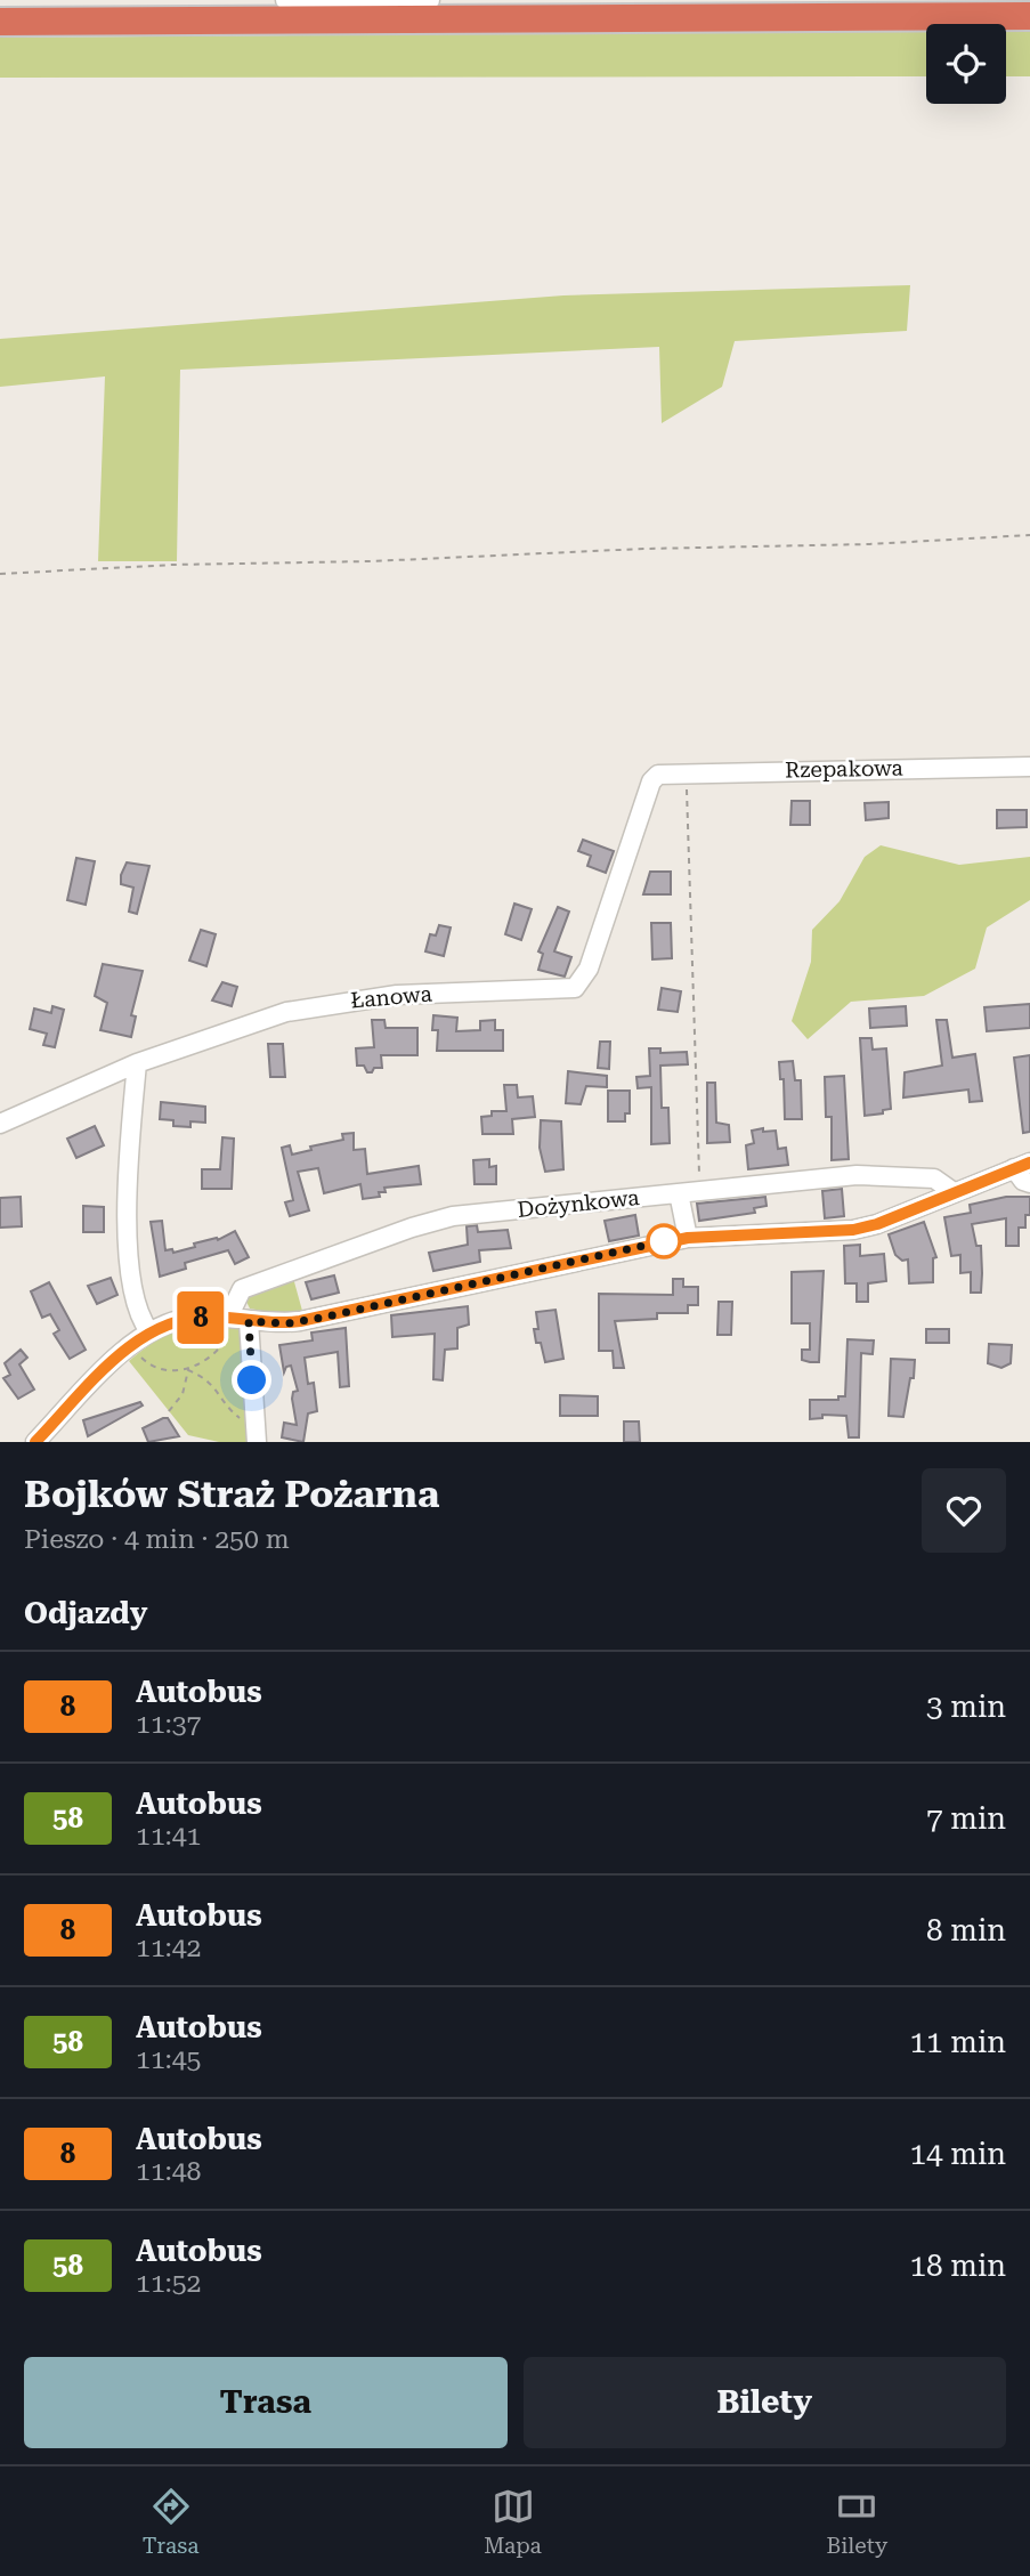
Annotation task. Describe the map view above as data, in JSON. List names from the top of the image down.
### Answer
{
  "streets": {
    "street": ["Rzepakowa", "Łanowa", "Dożynkowa"]
  },
  "crossings": [
    ["Rzepakowa", "Łanowa"]
  ],
  "lines": ["bus line 8"],
  "page": {
    "on_map": "8",
    "heading": [
      ["Bojków Straż Pożarna", "Pieszo · 4 min · 250 m"],
      "Odjazdy"
    ],
    "list": [
      {
        "mark": "8",
        "name": "Autobus",
        "note": "11:37",
        "value": "3 min"
      },
      {
        "mark": "58",
        "name": "Autobus",
        "note": "11:41",
        "value": "7 min"
      },
      {
        "mark": "8",
        "name": "Autobus",
        "note": "11:42",
        "value": "8 min"
      },
      {
        "mark": "58",
        "name": "Autobus",
        "note": "11:45",
        "value": "11 min"
      },
      {
        "mark": "8",
        "name": "Autobus",
        "note": "11:48",
        "value": "14 min"
      },
      {
        "mark": "58",
        "name": "Autobus",
        "note": "11:52",
        "value": "18 min"
      }
    ],
    "buttons": ["Trasa", "Bilety"],
    "tabs": ["Trasa", "Mapa", "Bilety"]
  }
}
